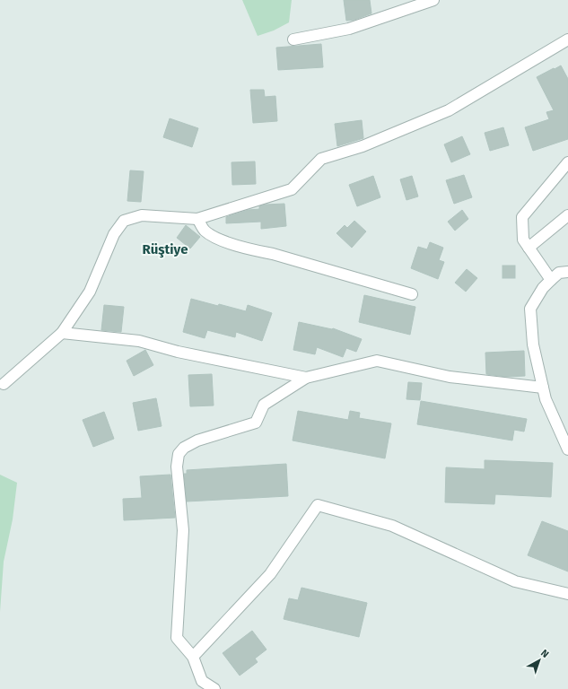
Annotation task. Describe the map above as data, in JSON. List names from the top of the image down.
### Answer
{
  "districts": ["Rüştiye"],
  "north": "top right"
}
